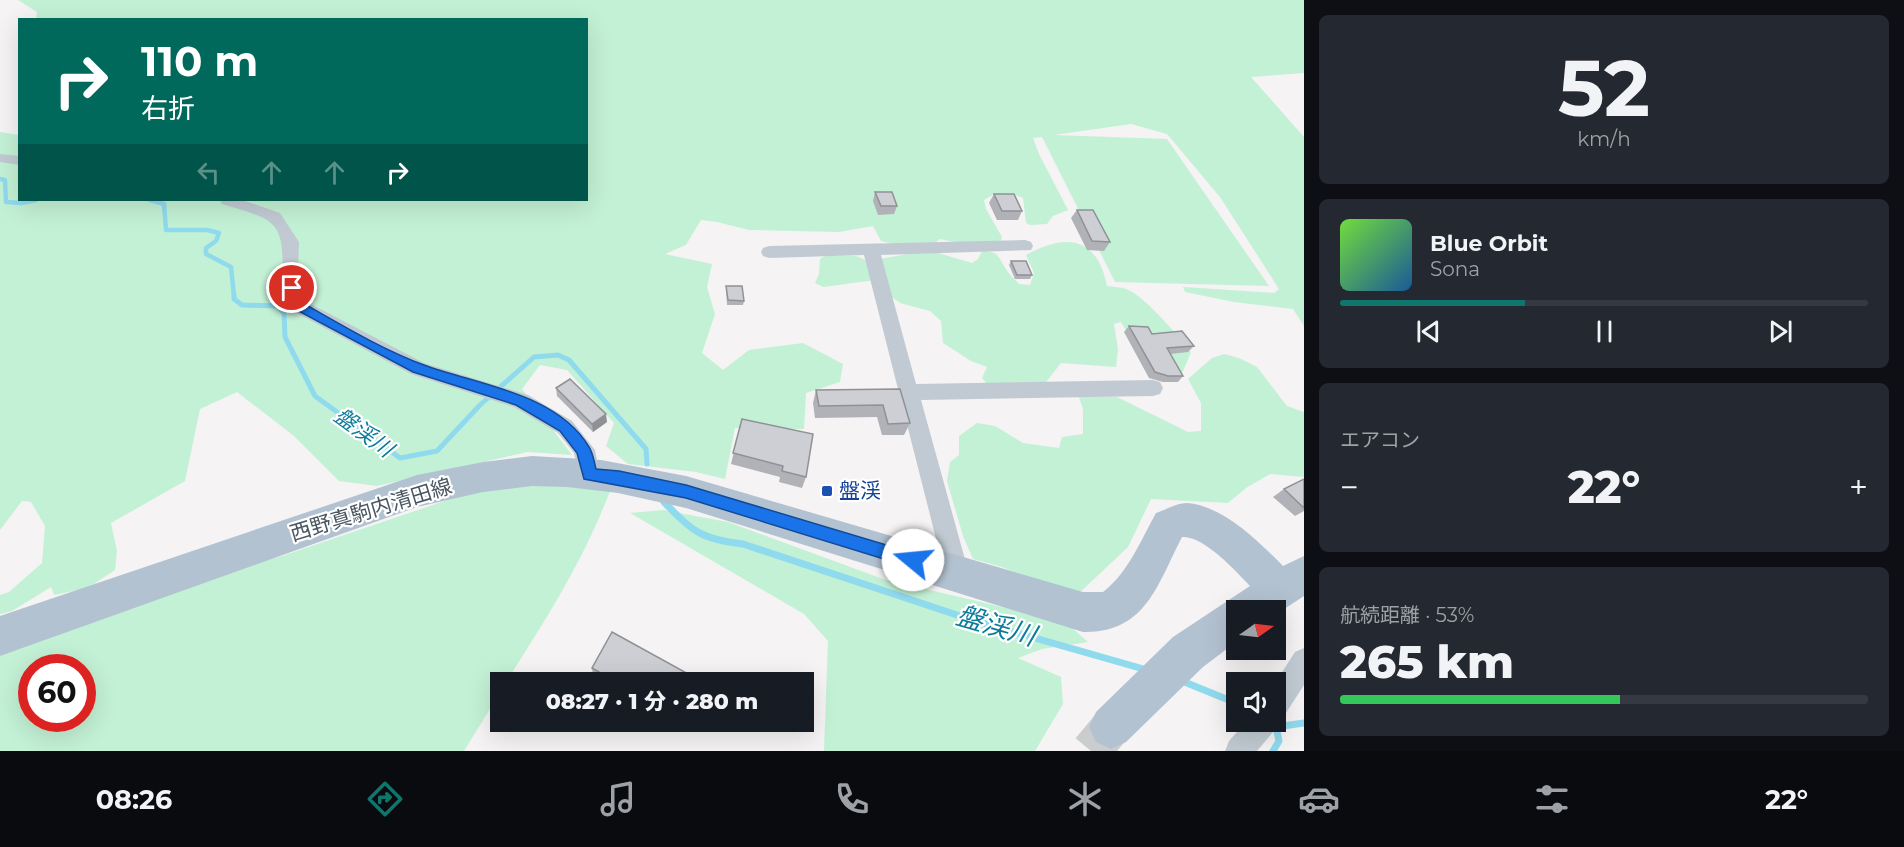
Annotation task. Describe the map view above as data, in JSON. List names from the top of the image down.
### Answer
{
  "streets": {
    "main road": ["西野真駒内清田線"]
  },
  "water": ["盤渓川"],
  "places": {
    "transit": ["盤渓"]
  },
  "north": "right",
  "page": {
    "tile": [
      ["52", "km/h"],
      "エアコン",
      ["航続距離 · 53%", "265 km"]
    ],
    "turn": ["110 m", "右折"],
    "song": ["Blue Orbit", "Sona"],
    "heat": ["−", "22°", "+"],
    "limit": "60",
    "trip": "08:27 · 1 分 · 280 m",
    "tabs": ["08:26", "22°"]
  }
}
